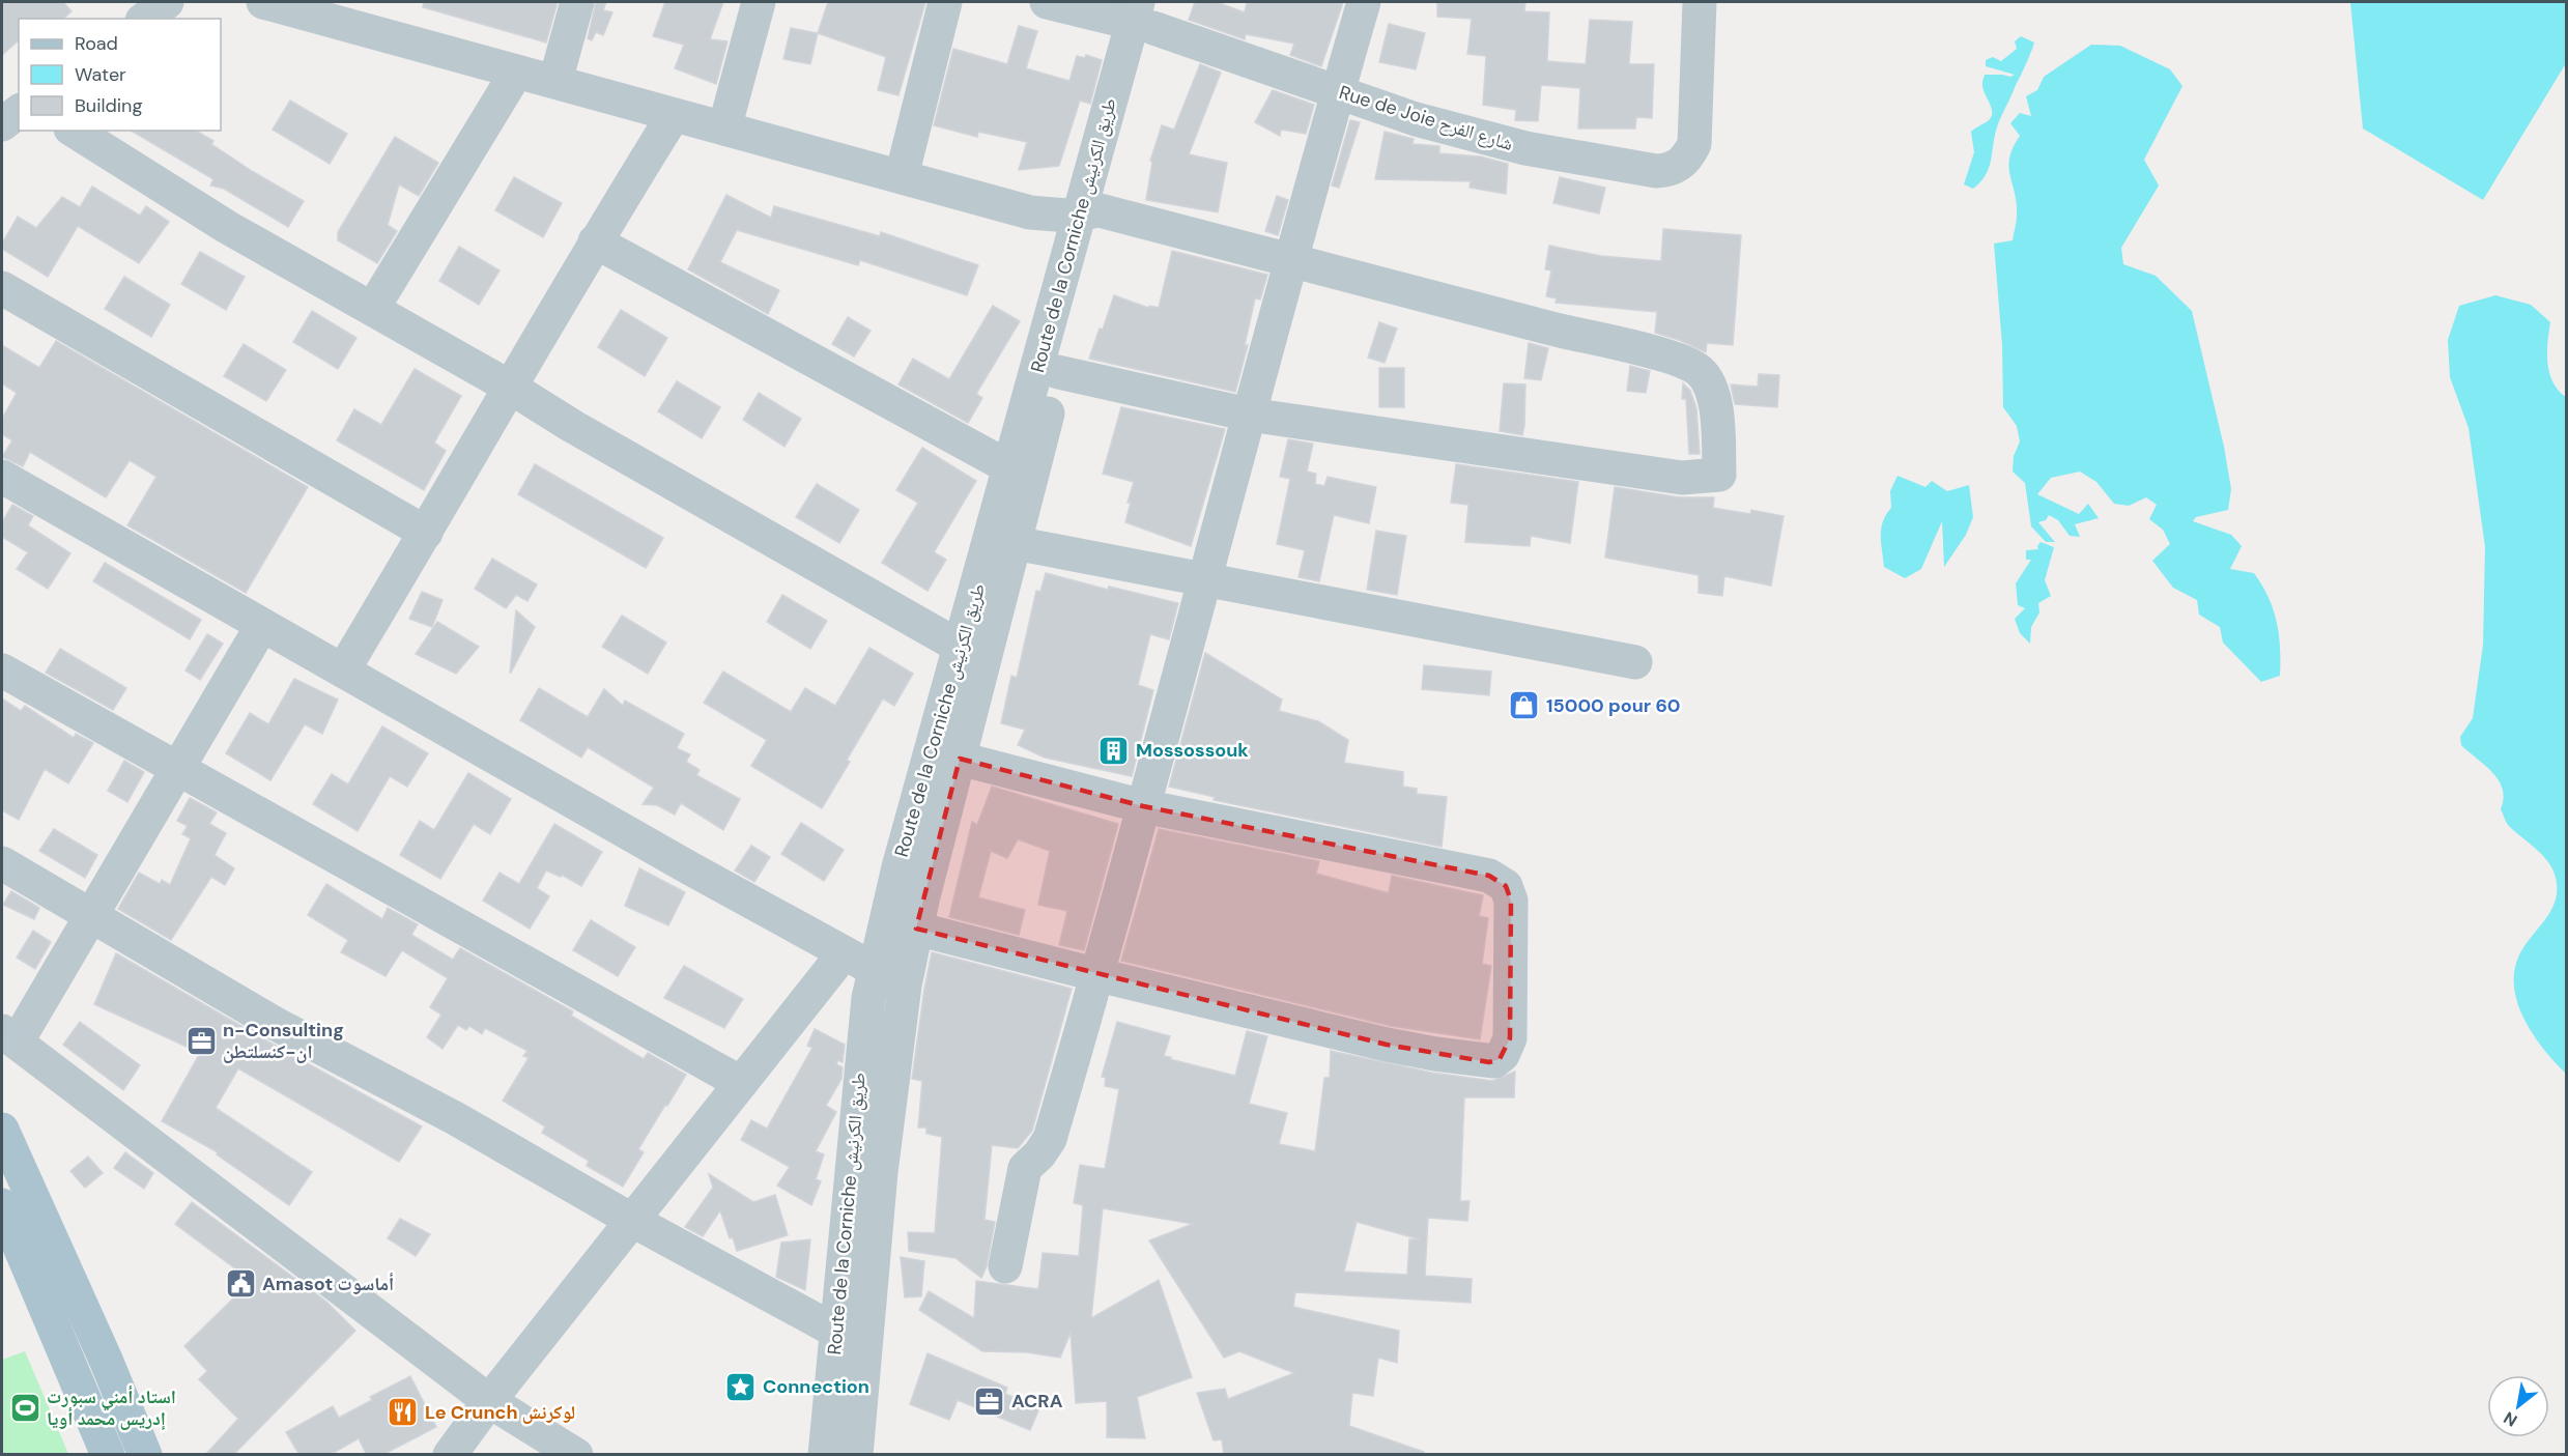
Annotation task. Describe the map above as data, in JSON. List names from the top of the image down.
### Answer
{
  "streets": {
    "street": ["Rue de Joie شارع الفرح", "Route de la Corniche طريق الكرنيش"]
  },
  "crossings": [
    ["Rue de Joie شارع الفرح", "Route de la Corniche طريق الكرنيش"]
  ],
  "places": {
    "shop": ["15000 pour 60"],
    "building": ["Mossossouk"],
    "office": ["n-Consulting ان-كنسلتطن", "ACRA"],
    "public building": ["Amasot أماسوت"],
    "place": ["Connection"],
    "sports": ["استاد أمني سبورت إدريس محمد أويا"],
    "restaurant": ["Le Crunch لوكرنش"]
  },
  "legend": ["Road", "Water", "Building"],
  "north": "bottom left"
}
